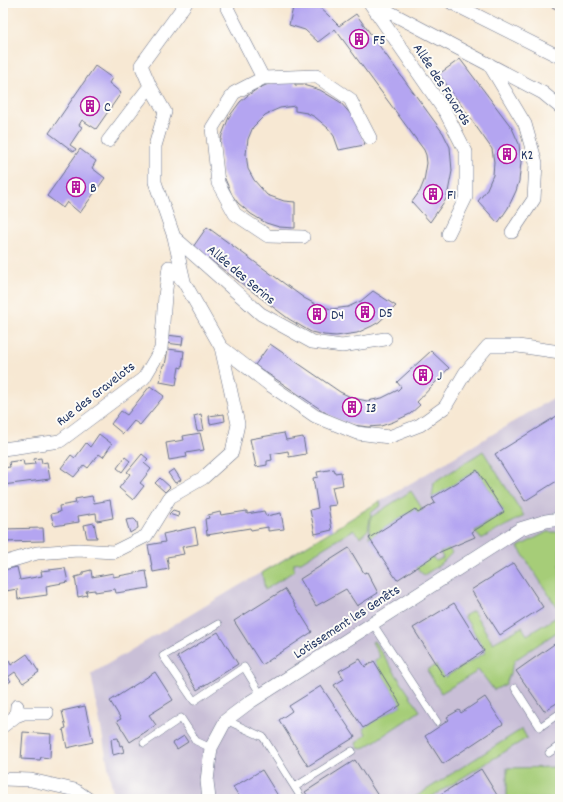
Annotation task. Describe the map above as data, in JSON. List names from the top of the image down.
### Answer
{
  "streets": {
    "street": [
      "Allée des Favards",
      "Allée des Serins",
      "Rue des Gravelots",
      "Lotissement les Genêts"
    ]
  },
  "places": {
    "building": [
      "F5",
      "C",
      "K2",
      "B",
      "F1",
      "D5",
      "D4",
      "J",
      "I3"
    ]
  }
}
